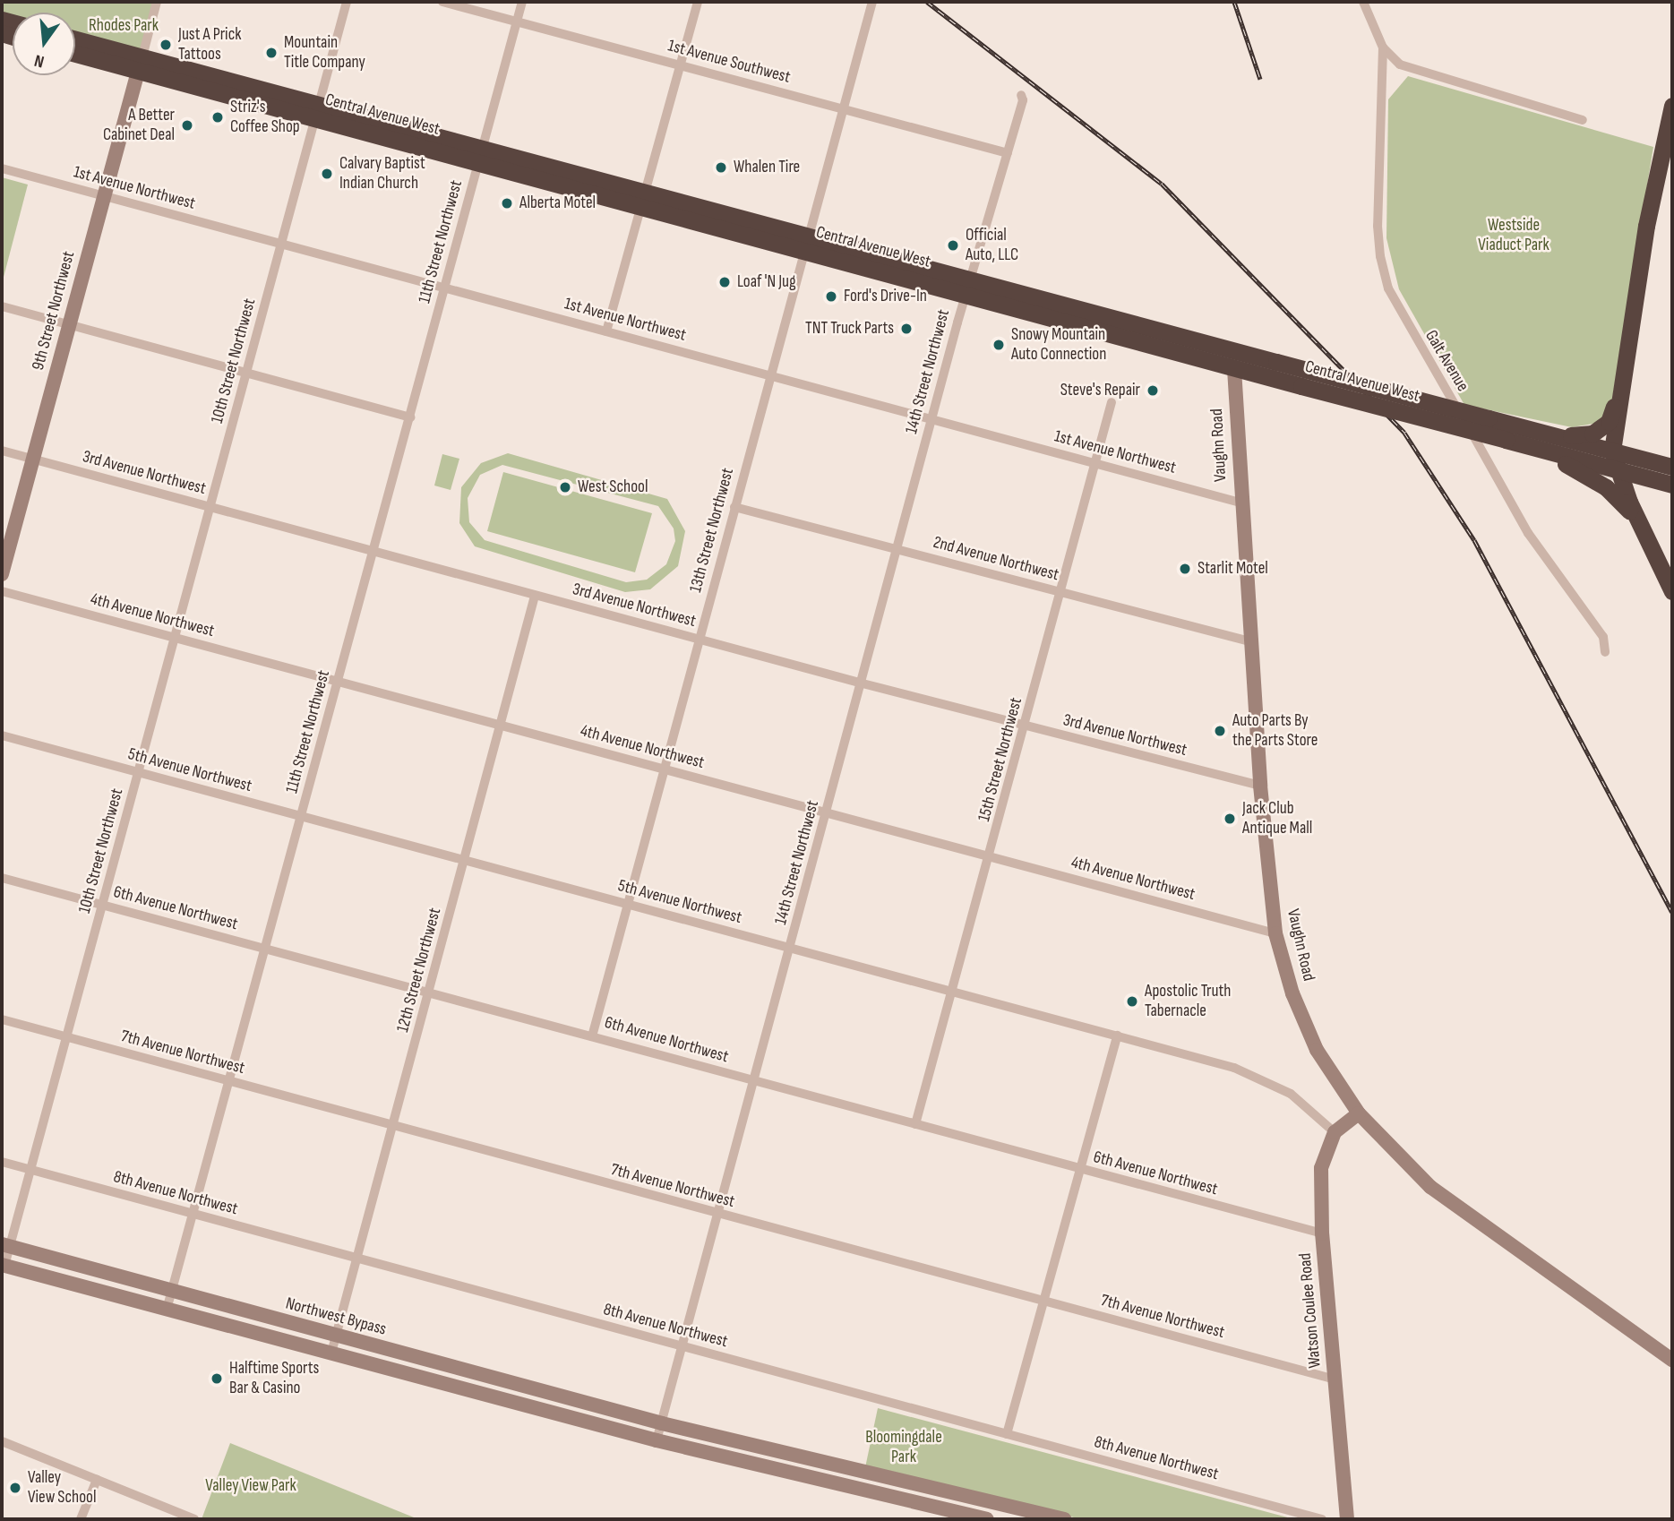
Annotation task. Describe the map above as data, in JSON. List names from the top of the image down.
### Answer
{
  "streets": {
    "highway": ["Central Avenue West"],
    "main road": [
      "9th Street Northwest",
      "Vaughn Road",
      "Watson Coulee Road",
      "Northwest Bypass"
    ],
    "street": [
      "1st Avenue Southwest",
      "1st Avenue Northwest",
      "11th Street Northwest",
      "10th Street Northwest",
      "Galt Avenue",
      "14th Street Northwest",
      "3rd Avenue Northwest",
      "13th Street Northwest",
      "2nd Avenue Northwest",
      "4th Avenue Northwest",
      "15th Street Northwest",
      "5th Avenue Northwest",
      "6th Avenue Northwest",
      "12th Street Northwest",
      "7th Avenue Northwest",
      "8th Avenue Northwest"
    ]
  },
  "crossings": [
    ["1st Avenue Southwest", "11th Street Northwest"],
    ["1st Avenue Southwest", "14th Street Northwest"],
    ["1st Avenue Southwest", "13th Street Northwest"],
    ["Central Avenue West", "11th Street Northwest"],
    ["Central Avenue West", "9th Street Northwest"],
    ["Central Avenue West", "10th Street Northwest"],
    ["Central Avenue West", "14th Street Northwest"],
    ["Central Avenue West", "Vaughn Road"],
    ["Central Avenue West", "13th Street Northwest"],
    ["1st Avenue Northwest", "11th Street Northwest"],
    ["1st Avenue Northwest", "9th Street Northwest"],
    ["1st Avenue Northwest", "10th Street Northwest"],
    ["1st Avenue Northwest", "14th Street Northwest"],
    ["1st Avenue Northwest", "Vaughn Road"],
    ["1st Avenue Northwest", "13th Street Northwest"],
    ["1st Avenue Northwest", "15th Street Northwest"],
    ["11th Street Northwest", "3rd Avenue Northwest"],
    ["11th Street Northwest", "4th Avenue Northwest"],
    ["11th Street Northwest", "5th Avenue Northwest"],
    ["11th Street Northwest", "6th Avenue Northwest"],
    ["11th Street Northwest", "7th Avenue Northwest"],
    ["11th Street Northwest", "8th Avenue Northwest"],
    ["11th Street Northwest", "Northwest Bypass"],
    ["9th Street Northwest", "3rd Avenue Northwest"],
    ["10th Street Northwest", "3rd Avenue Northwest"],
    ["10th Street Northwest", "4th Avenue Northwest"],
    ["10th Street Northwest", "5th Avenue Northwest"],
    ["10th Street Northwest", "6th Avenue Northwest"],
    ["10th Street Northwest", "7th Avenue Northwest"],
    ["10th Street Northwest", "8th Avenue Northwest"],
    ["10th Street Northwest", "Northwest Bypass"],
    ["14th Street Northwest", "3rd Avenue Northwest"],
    ["14th Street Northwest", "2nd Avenue Northwest"],
    ["14th Street Northwest", "4th Avenue Northwest"],
    ["14th Street Northwest", "5th Avenue Northwest"],
    ["14th Street Northwest", "6th Avenue Northwest"],
    ["14th Street Northwest", "7th Avenue Northwest"],
    ["14th Street Northwest", "8th Avenue Northwest"],
    ["14th Street Northwest", "Northwest Bypass"],
    ["Vaughn Road", "3rd Avenue Northwest"],
    ["Vaughn Road", "2nd Avenue Northwest"],
    ["Vaughn Road", "4th Avenue Northwest"],
    ["3rd Avenue Northwest", "13th Street Northwest"],
    ["3rd Avenue Northwest", "15th Street Northwest"],
    ["3rd Avenue Northwest", "12th Street Northwest"],
    ["13th Street Northwest", "2nd Avenue Northwest"],
    ["13th Street Northwest", "4th Avenue Northwest"],
    ["13th Street Northwest", "5th Avenue Northwest"],
    ["13th Street Northwest", "6th Avenue Northwest"],
    ["2nd Avenue Northwest", "15th Street Northwest"],
    ["4th Avenue Northwest", "15th Street Northwest"],
    ["4th Avenue Northwest", "12th Street Northwest"],
    ["15th Street Northwest", "5th Avenue Northwest"],
    ["15th Street Northwest", "6th Avenue Northwest"],
    ["5th Avenue Northwest", "12th Street Northwest"],
    ["5th Avenue Northwest", "Watson Coulee Road"],
    ["6th Avenue Northwest", "12th Street Northwest"],
    ["6th Avenue Northwest", "Watson Coulee Road"],
    ["12th Street Northwest", "7th Avenue Northwest"],
    ["12th Street Northwest", "8th Avenue Northwest"],
    ["12th Street Northwest", "Northwest Bypass"],
    ["7th Avenue Northwest", "Watson Coulee Road"]
  ],
  "parks": [
    "Rhodes Park",
    "Westside Viaduct Park",
    "Bloomingdale Park",
    "Valley View Park"
  ],
  "places": [
    "Just A Prick Tattoos",
    "Mountain Title Company",
    "Striz's Coffee Shop",
    "A Better Cabinet Deal",
    "Whalen Tire",
    "Calvary Baptist Indian Church",
    "Alberta Motel",
    "Official Auto, LLC",
    "Loaf 'N Jug",
    "Ford's Drive-In",
    "TNT Truck Parts",
    "Snowy Mountain Auto Connection",
    "Steve's Repair",
    "West School",
    "Starlit Motel",
    "Auto Parts By the Parts Store",
    "Jack Club Antique Mall",
    "Apostolic Truth Tabernacle",
    "Halftime Sports Bar & Casino",
    "Valley View School"
  ],
  "north": "bottom"
}
